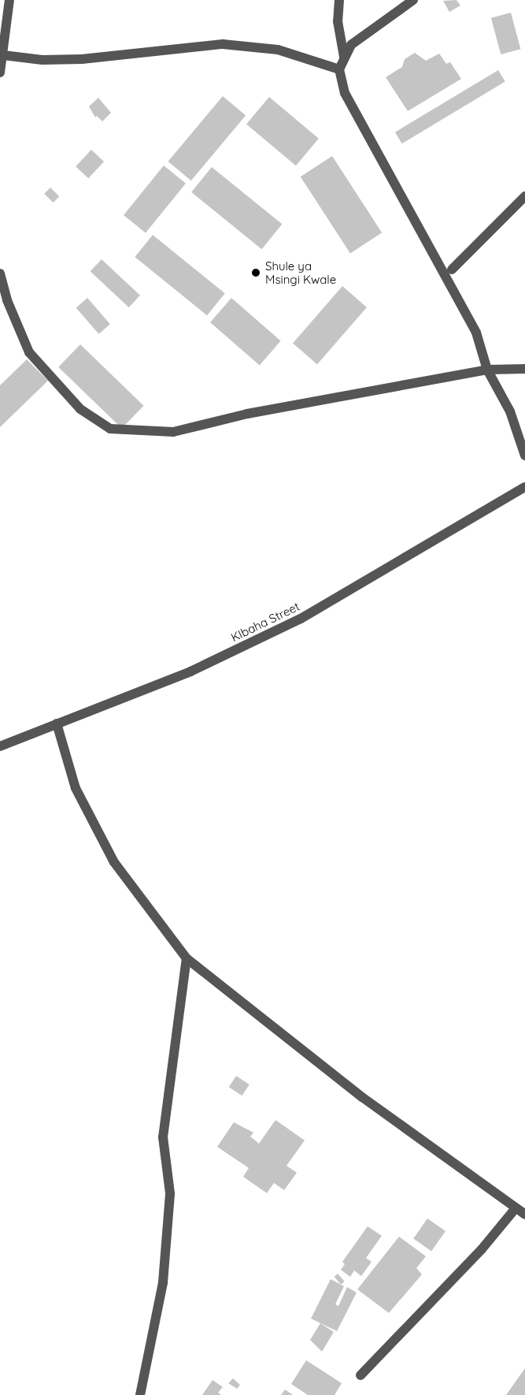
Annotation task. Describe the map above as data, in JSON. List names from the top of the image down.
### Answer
{
  "streets": {
    "street": ["KIbaha Street"]
  },
  "places": ["Shule ya Msingi Kwale"]
}
